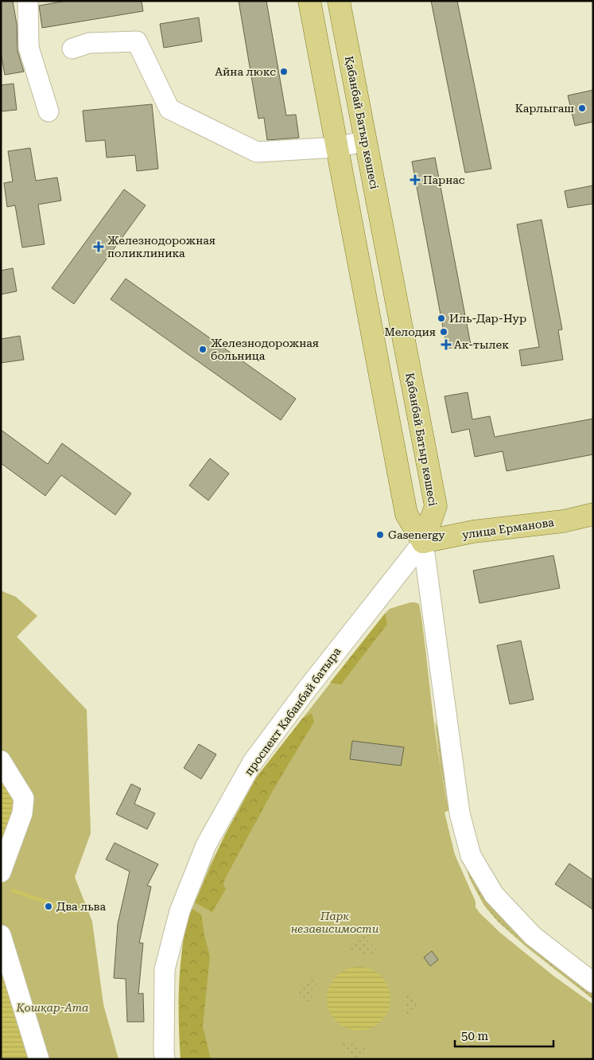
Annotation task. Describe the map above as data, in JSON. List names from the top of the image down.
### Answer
{
  "streets": {
    "main road": ["Қабанбай Батыр көшесі", "улица Ерманова"],
    "street": ["проспект Кабанбай батыра"]
  },
  "crossings": [
    ["Қабанбай Батыр көшесі", "улица Ерманова"],
    ["Қабанбай Батыр көшесі", "проспект Кабанбай батыра"],
    ["улица Ерманова", "проспект Кабанбай батыра"]
  ],
  "parks": ["Парк независимости", "Қошқар-Ата"],
  "places": {
    "other": [
      "Айна люкс",
      "Карлыгаш",
      "Иль-Дар-Нур",
      "Мелодия",
      "Железнодорожная больница",
      "Gasenergy",
      "Два льва"
    ],
    "health": ["Парнас", "Железнодорожная поликлиника", "Ак-тылек"]
  },
  "scale_bar": "50 m"
}
